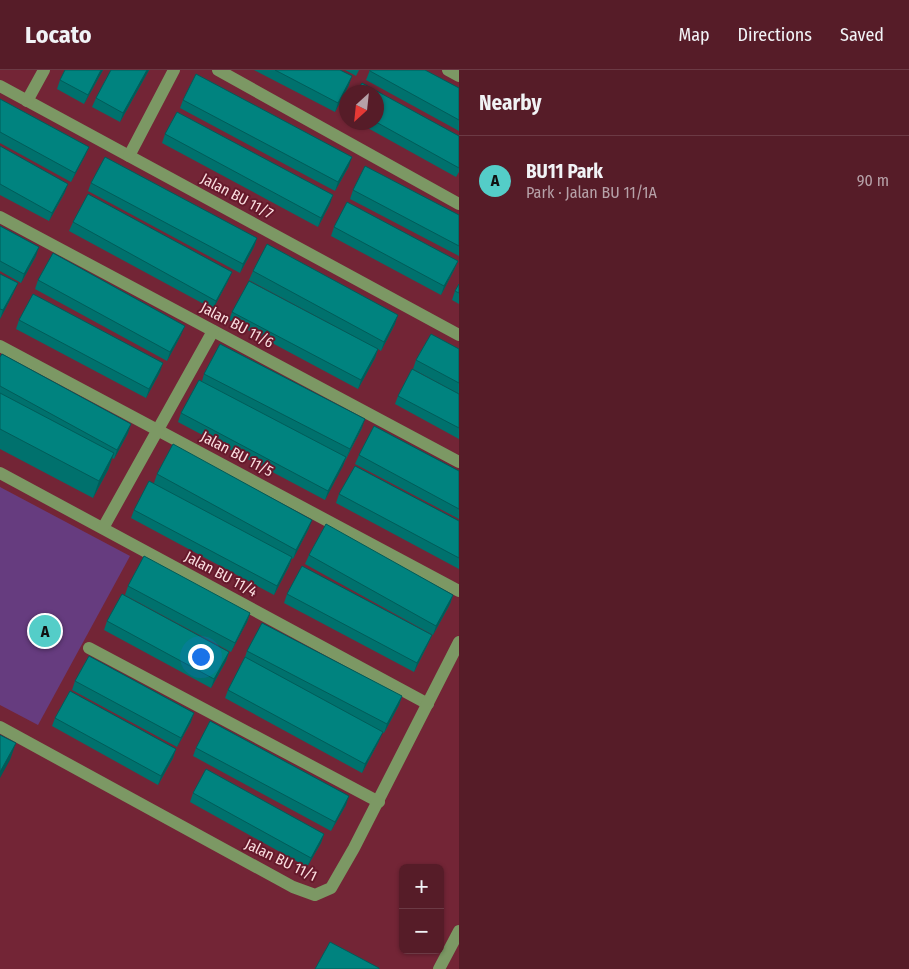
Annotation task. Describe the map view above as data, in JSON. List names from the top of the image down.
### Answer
{
  "streets": {
    "street": [
      "Jalan BU 11/7",
      "Jalan BU 11/6",
      "Jalan BU 11/5",
      "Jalan BU 11/4",
      "Jalan BU 11/1"
    ]
  },
  "crossings": [
    ["Jalan BU 11/4", "Jalan BU 11/1"]
  ],
  "north": "bottom left",
  "page": {
    "header": "Locato",
    "nav": ["Map", "Directions", "Saved"],
    "heading": "Nearby",
    "list": [
      {
        "mark": "A",
        "name": "BU11 Park",
        "note": "Park · Jalan BU 11/1A",
        "value": "90 m"
      }
    ],
    "pins": "A",
    "map_buttons": ["+", "−"]
  }
}
